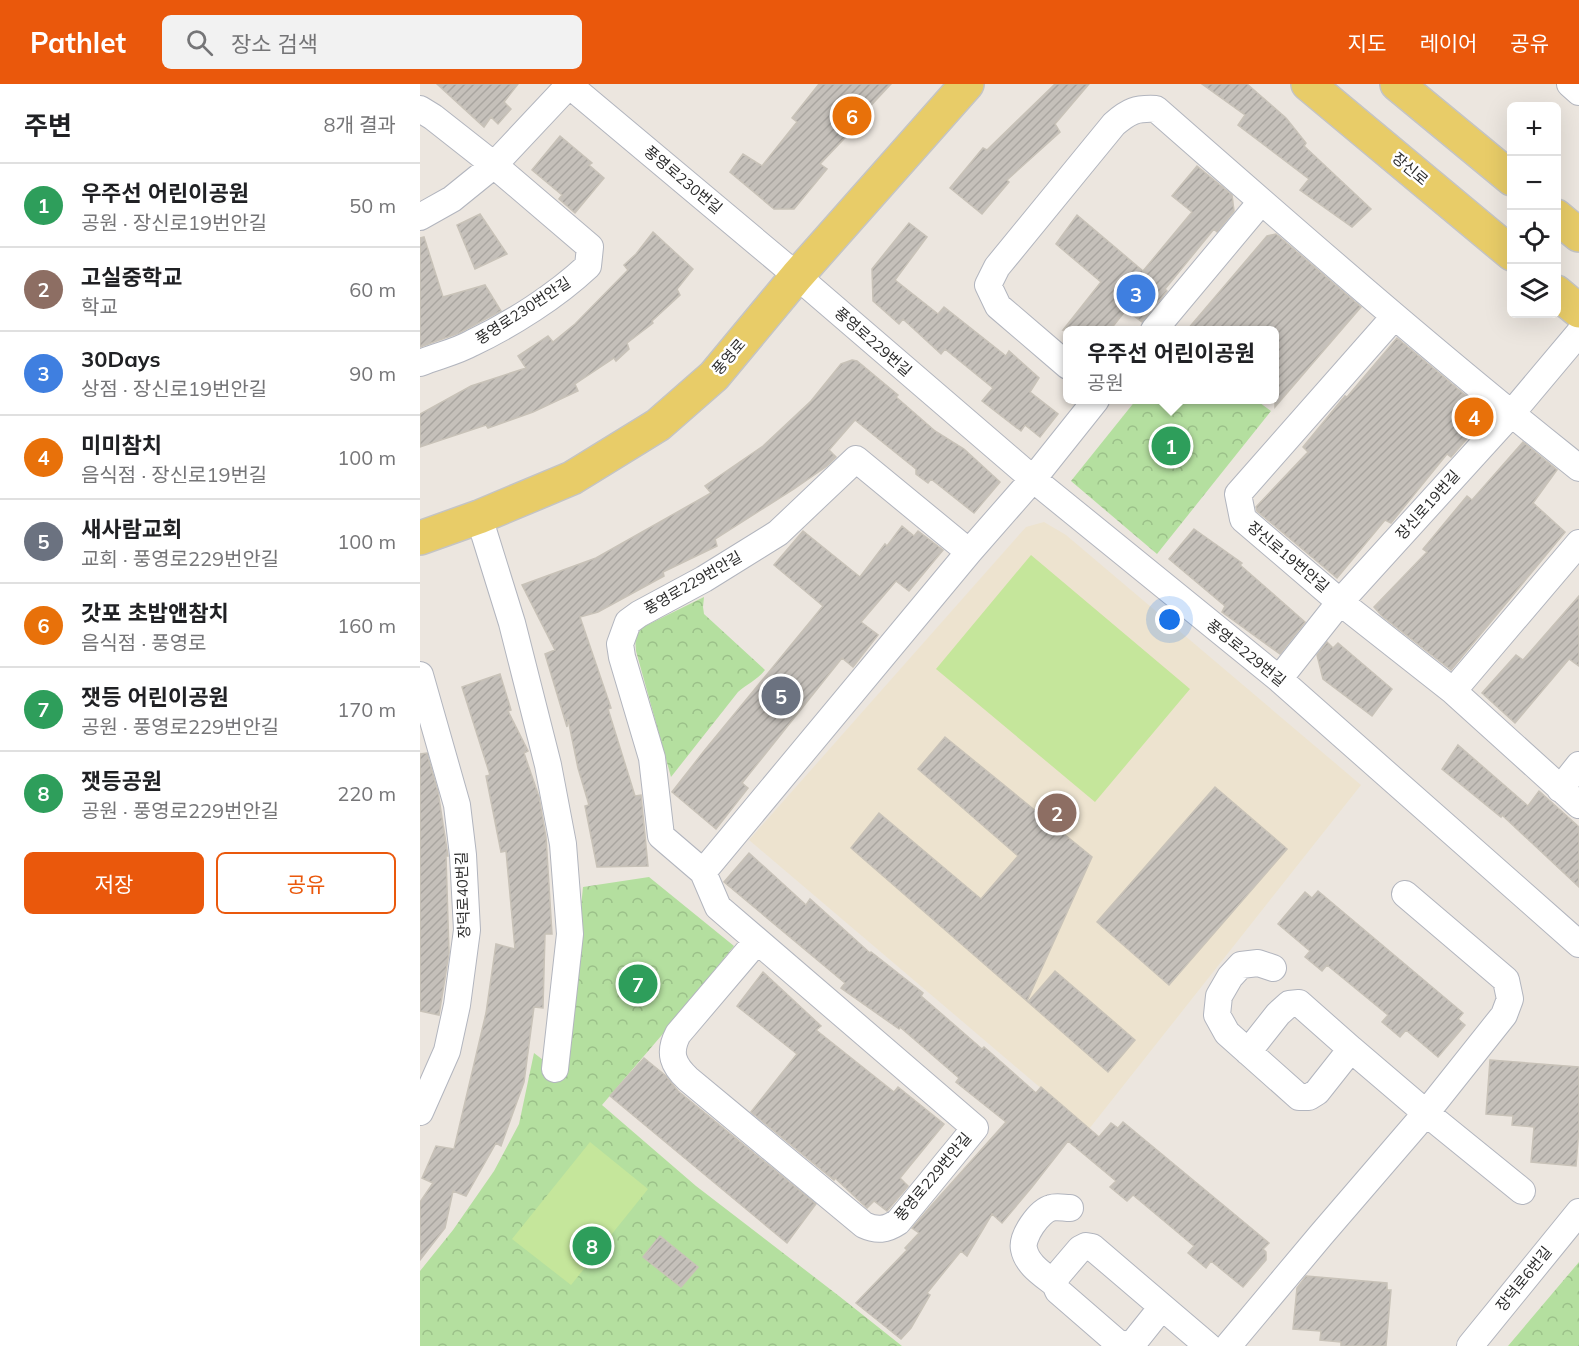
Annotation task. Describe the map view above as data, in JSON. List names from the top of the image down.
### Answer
{
  "streets": {
    "main road": ["장신로", "풍영로"],
    "street": [
      "풍영로230번길",
      "풍영로230번안길",
      "풍영로229번길",
      "장신로19번길",
      "장신로19번안길",
      "풍영로229번안길",
      "장덕로40번길",
      "장덕로6번길"
    ]
  },
  "crossings": [
    ["풍영로230번길", "풍영로229번길"],
    ["풍영로230번길", "풍영로"],
    ["풍영로229번길", "풍영로"],
    ["풍영로229번길", "장신로19번길"],
    ["장신로19번길", "장신로19번안길"]
  ],
  "page": {
    "header": "Pathlet",
    "search": "장소 검색",
    "nav": ["지도", "레이어", "공유"],
    "heading": ["주변", "8개 결과"],
    "pins": [
      "6",
      "3",
      "4",
      "1",
      "5",
      "2",
      "7",
      "8"
    ],
    "map_buttons": ["+", "−"],
    "list": [
      {
        "mark": "1",
        "name": "우주선 어린이공원",
        "note": "공원 · 장신로19번안길",
        "value": "50 m"
      },
      {
        "mark": "2",
        "name": "고실중학교",
        "note": "학교",
        "value": "60 m"
      },
      {
        "mark": "3",
        "name": "30Days",
        "note": "상점 · 장신로19번안길",
        "value": "90 m"
      },
      {
        "mark": "4",
        "name": "미미참치",
        "note": "음식점 · 장신로19번길",
        "value": "100 m"
      },
      {
        "mark": "5",
        "name": "새사람교회",
        "note": "교회 · 풍영로229번안길",
        "value": "100 m"
      },
      {
        "mark": "6",
        "name": "갓포 초밥앤참치",
        "note": "음식점 · 풍영로",
        "value": "160 m"
      },
      {
        "mark": "7",
        "name": "잿등 어린이공원",
        "note": "공원 · 풍영로229번안길",
        "value": "170 m"
      },
      {
        "mark": "8",
        "name": "잿등공원",
        "note": "공원 · 풍영로229번안길",
        "value": "220 m"
      }
    ],
    "popup": ["우주선 어린이공원", "공원"],
    "buttons": ["저장", "공유"]
  }
}
